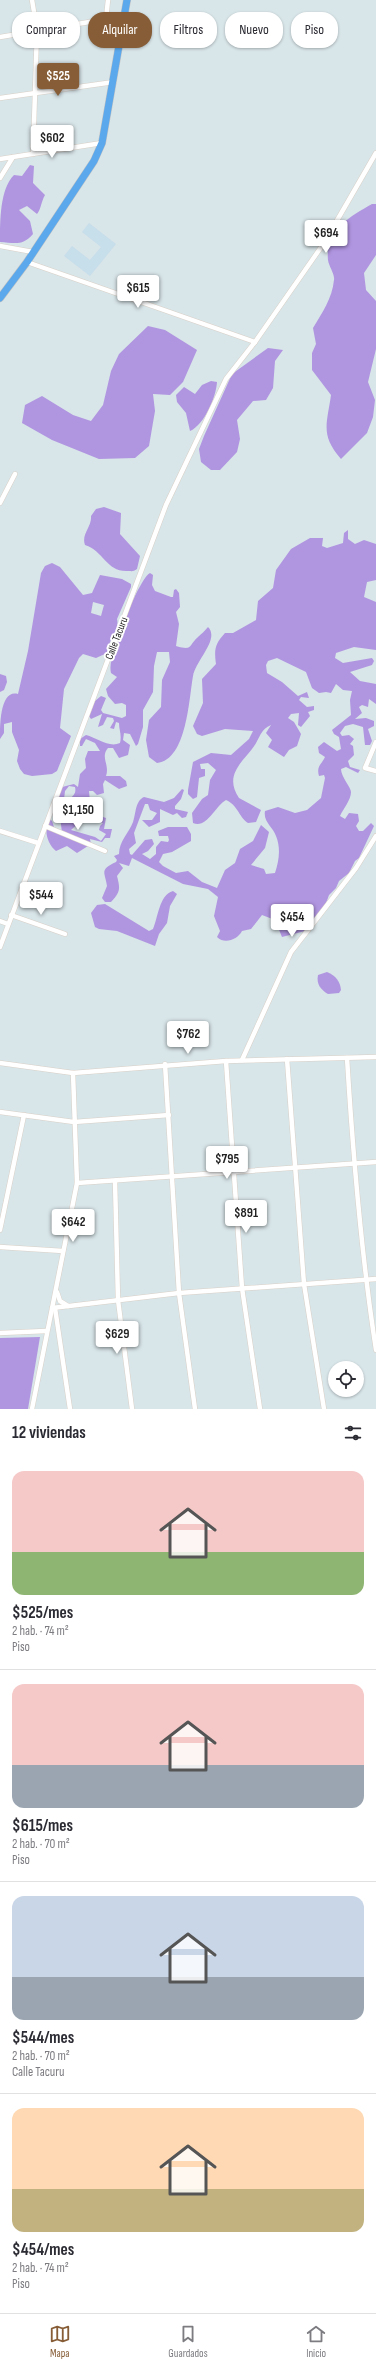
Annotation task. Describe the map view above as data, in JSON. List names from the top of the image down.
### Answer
{
  "streets": {
    "street": ["Calle Tacuru"]
  },
  "page": {
    "chip": [
      "Comprar",
      "Alquilar",
      "Filtros",
      "Nuevo",
      "Piso"
    ],
    "price": [
      "$525",
      "$602",
      "$694",
      "$615",
      "$1,150",
      "$544",
      "$454",
      "$762",
      "$795",
      "$891",
      "$642",
      "$629"
    ],
    "heading": "12 viviendas",
    "list": [
      {
        "name": "$525/mes",
        "note": "2 hab. · 74 m² · Piso"
      },
      {
        "name": "$615/mes",
        "note": "2 hab. · 70 m² · Piso"
      },
      {
        "name": "$544/mes",
        "note": "2 hab. · 70 m² · Calle Tacuru"
      },
      {
        "name": "$454/mes",
        "note": "2 hab. · 74 m² · Piso"
      }
    ],
    "tabs": ["Mapa", "Guardados", "Inicio"]
  }
}
